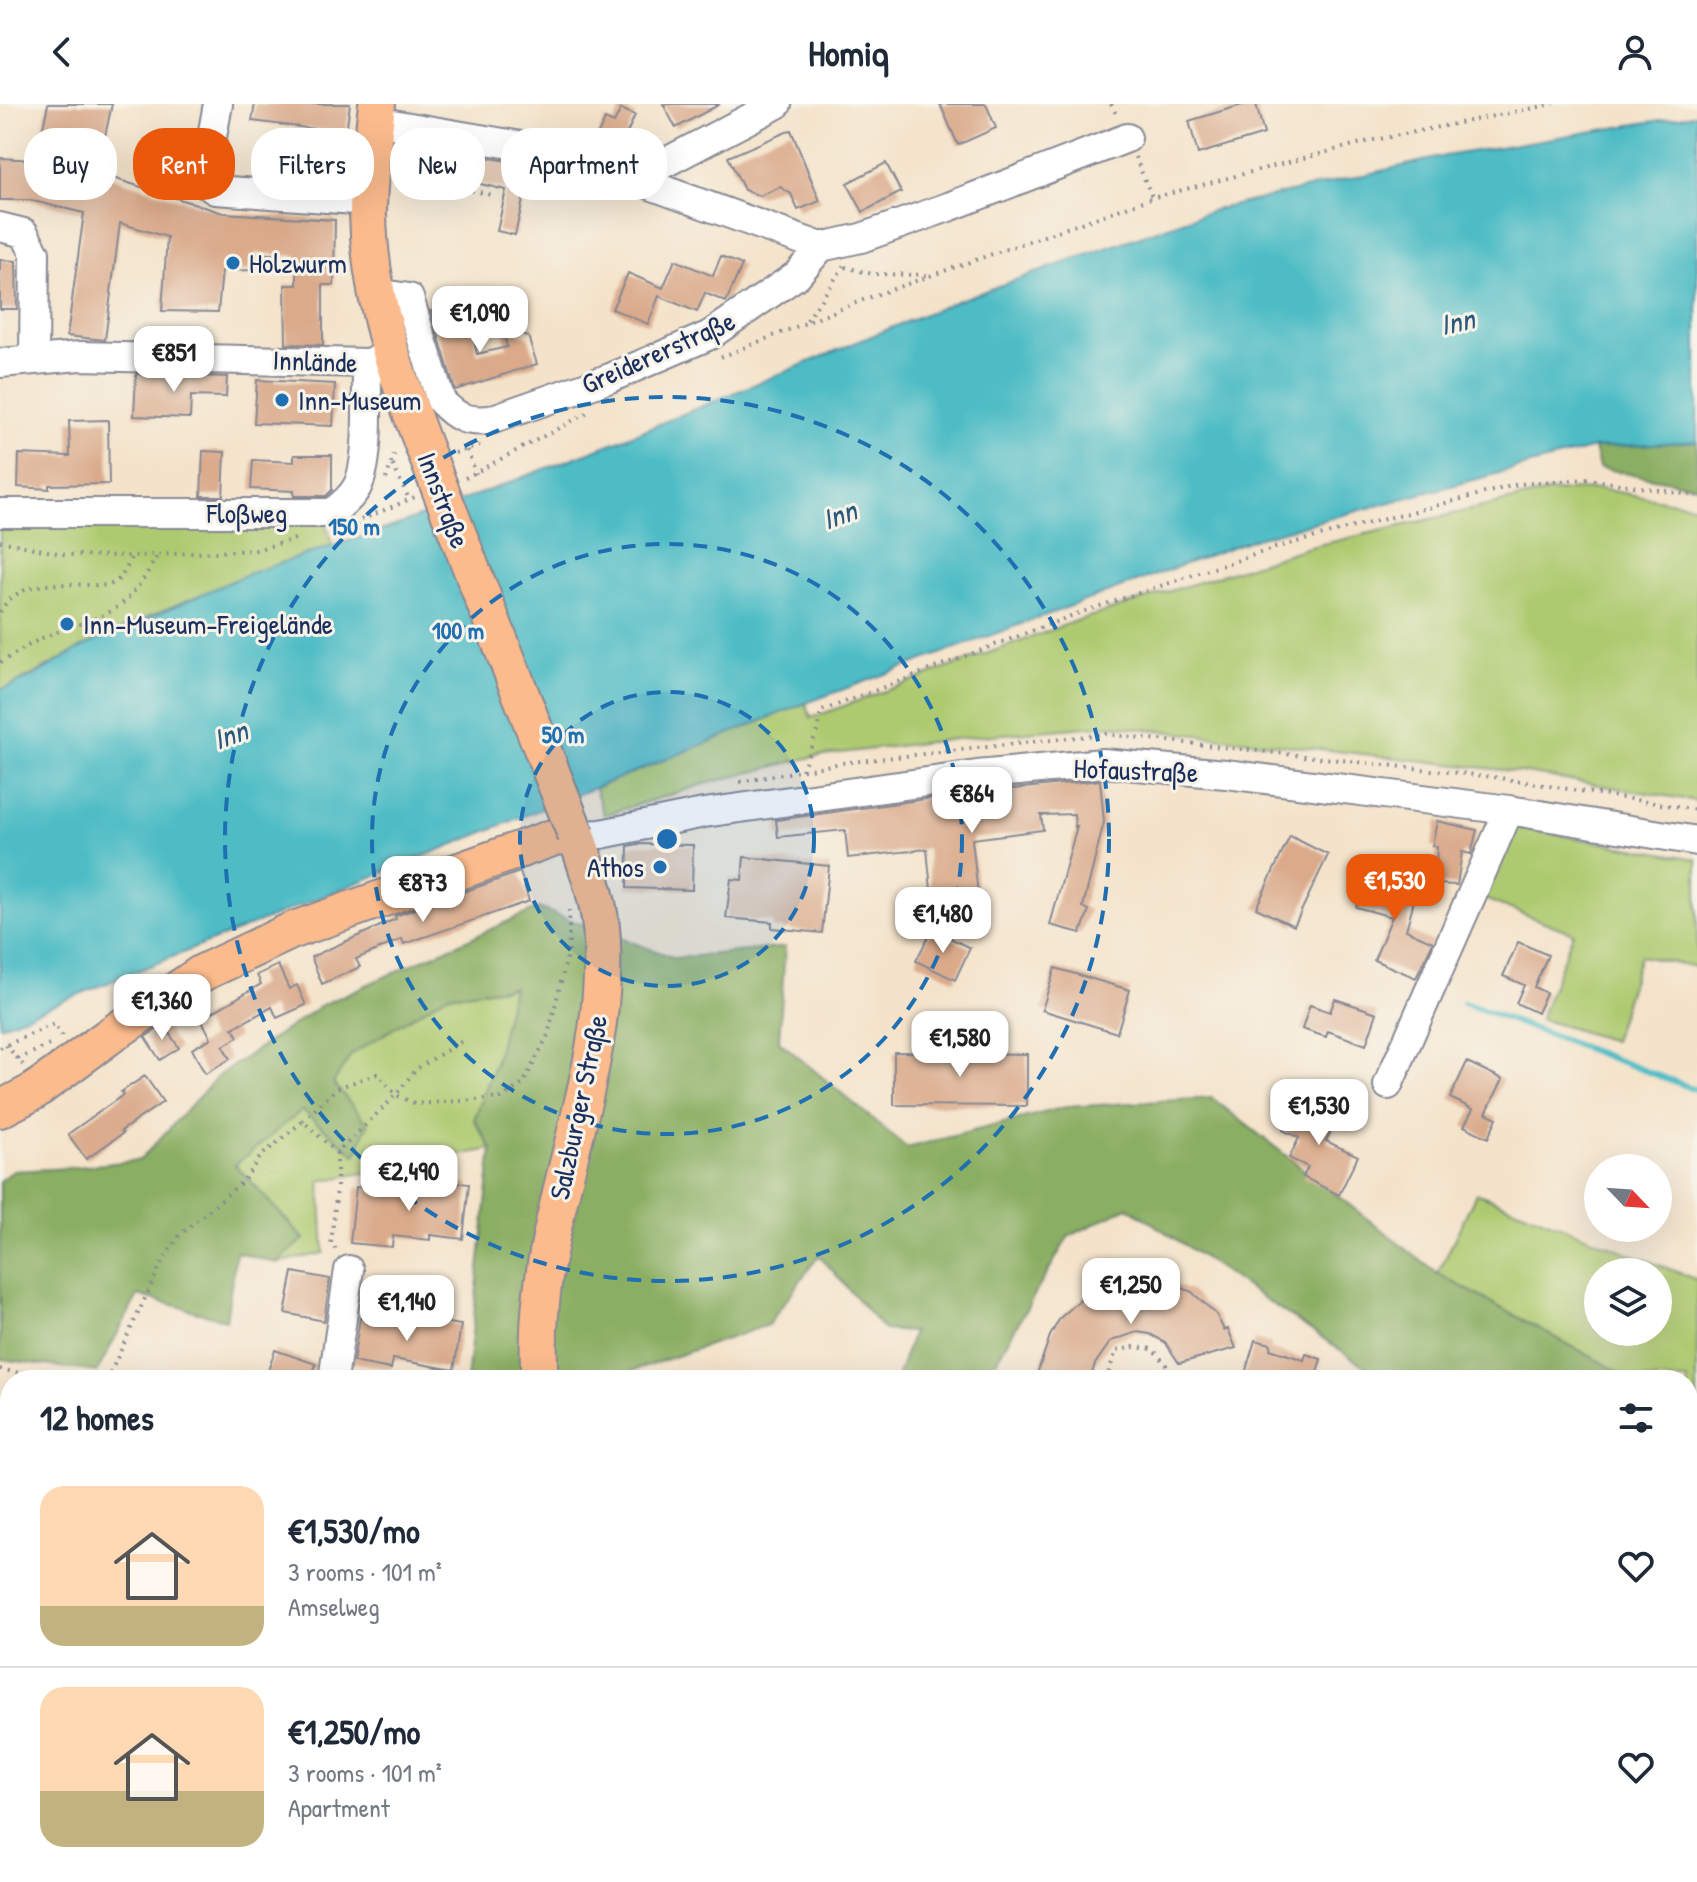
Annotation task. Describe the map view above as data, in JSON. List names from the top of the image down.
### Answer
{
  "streets": {
    "main road": ["Innstraße", "Salzburger Straße"],
    "street": [
      "Greidererstraße",
      "Innlände",
      "Floßweg",
      "Hofaustraße"
    ]
  },
  "crossings": [
    ["Greidererstraße", "Innstraße"],
    ["Innlände", "Innstraße"],
    ["Innlände", "Floßweg"],
    ["Innstraße", "Floßweg"],
    ["Innstraße", "Hofaustraße"],
    ["Innstraße", "Salzburger Straße"],
    ["Hofaustraße", "Salzburger Straße"]
  ],
  "water": ["Inn"],
  "places": [
    "Holzwurm",
    "Inn-Museum",
    "Inn-Museum-Freigelände",
    "Athos"
  ],
  "north": "bottom right",
  "page": {
    "header": "Homiq",
    "chip": [
      "Buy",
      "Rent",
      "Filters",
      "New",
      "Apartment"
    ],
    "price": [
      "€1,090",
      "€851",
      "€864",
      "€1,530",
      "€873",
      "€1,480",
      "€1,360",
      "€1,580",
      "€1,530",
      "€2,490",
      "€1,250",
      "€1,140"
    ],
    "heading": "12 homes",
    "list": [
      {
        "name": "€1,530/mo",
        "note": "3 rooms · 101 m² · Amselweg"
      },
      {
        "name": "€1,250/mo",
        "note": "3 rooms · 101 m² · Apartment"
      }
    ]
  },
  "rings": ["150 m", "100 m", "50 m"]
}
